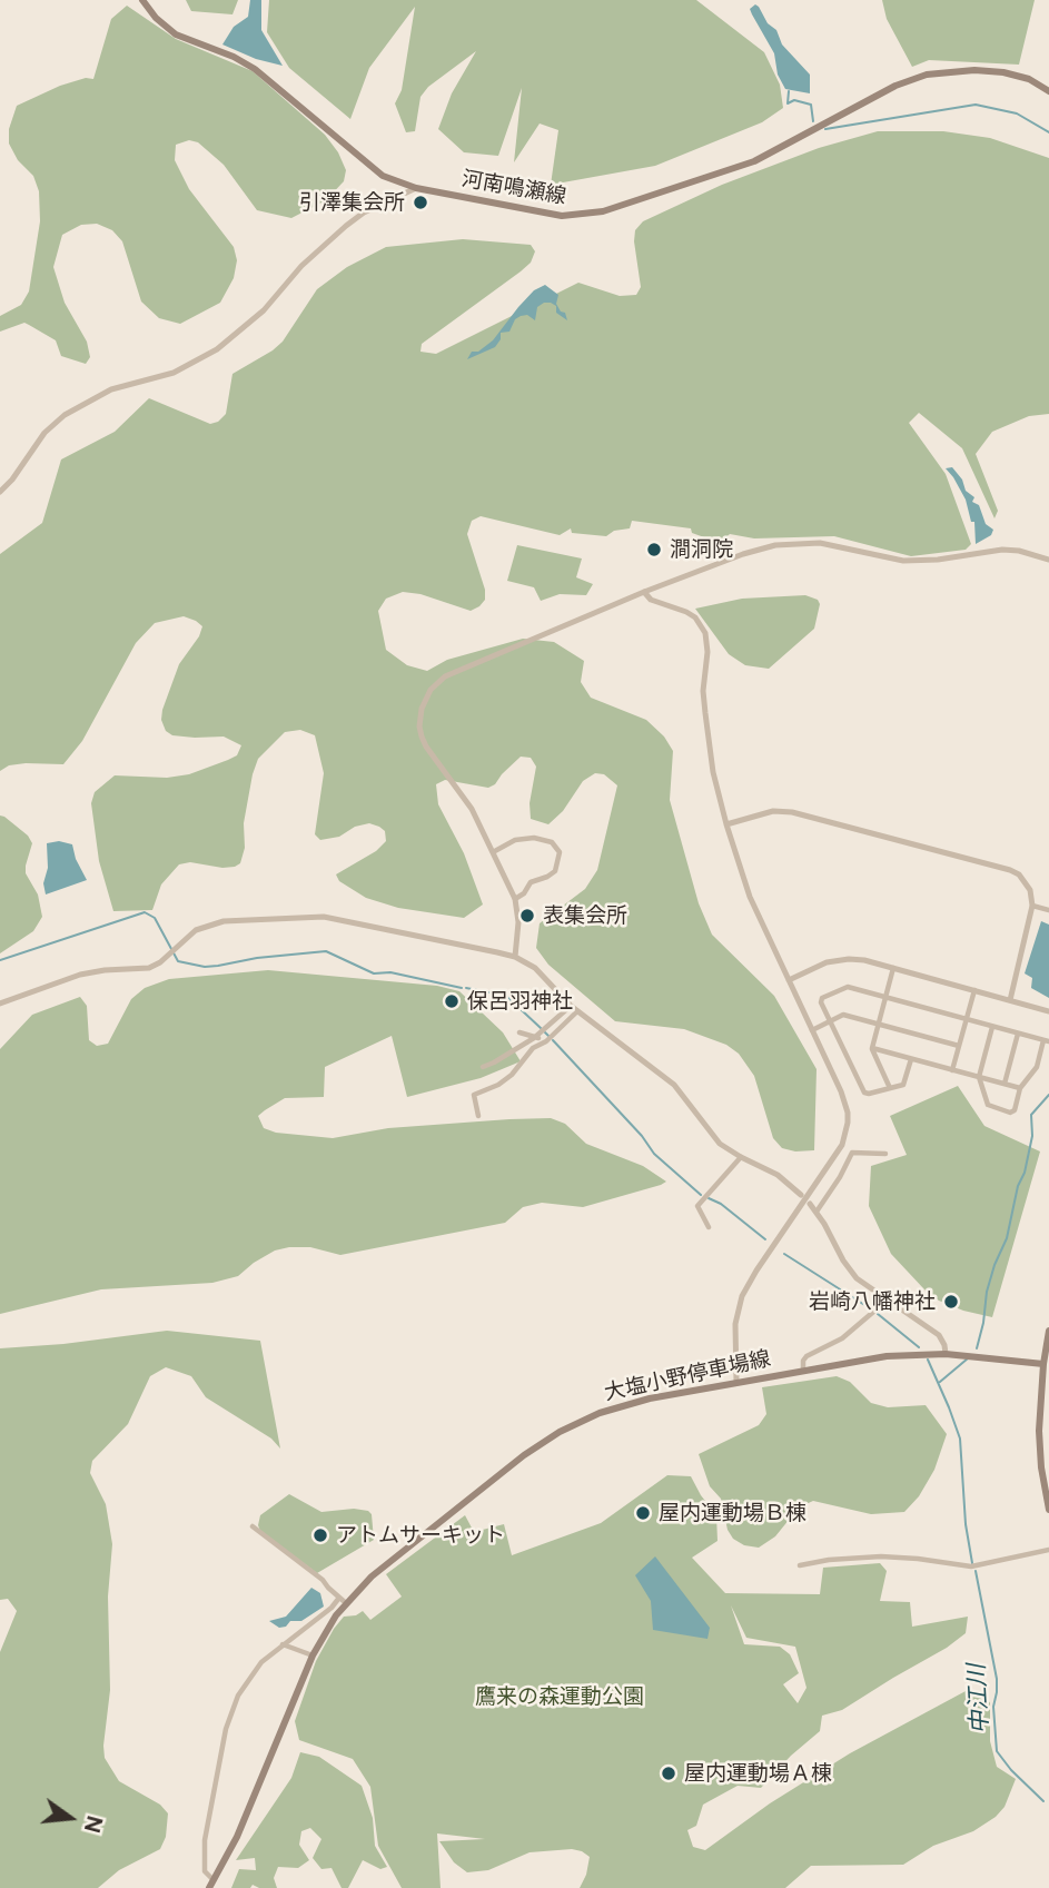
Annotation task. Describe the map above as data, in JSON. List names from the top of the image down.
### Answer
{
  "streets": {
    "main road": ["河南鳴瀬線", "大塩小野停車場線"]
  },
  "water": ["中江川"],
  "parks": ["鷹来の森運動公園"],
  "places": [
    "引澤集会所",
    "澗洞院",
    "表集会所",
    "保呂羽神社",
    "岩崎八幡神社",
    "屋内運動場Ｂ棟",
    "アトムサーキット",
    "屋内運動場Ａ棟"
  ],
  "north": "right"
}
